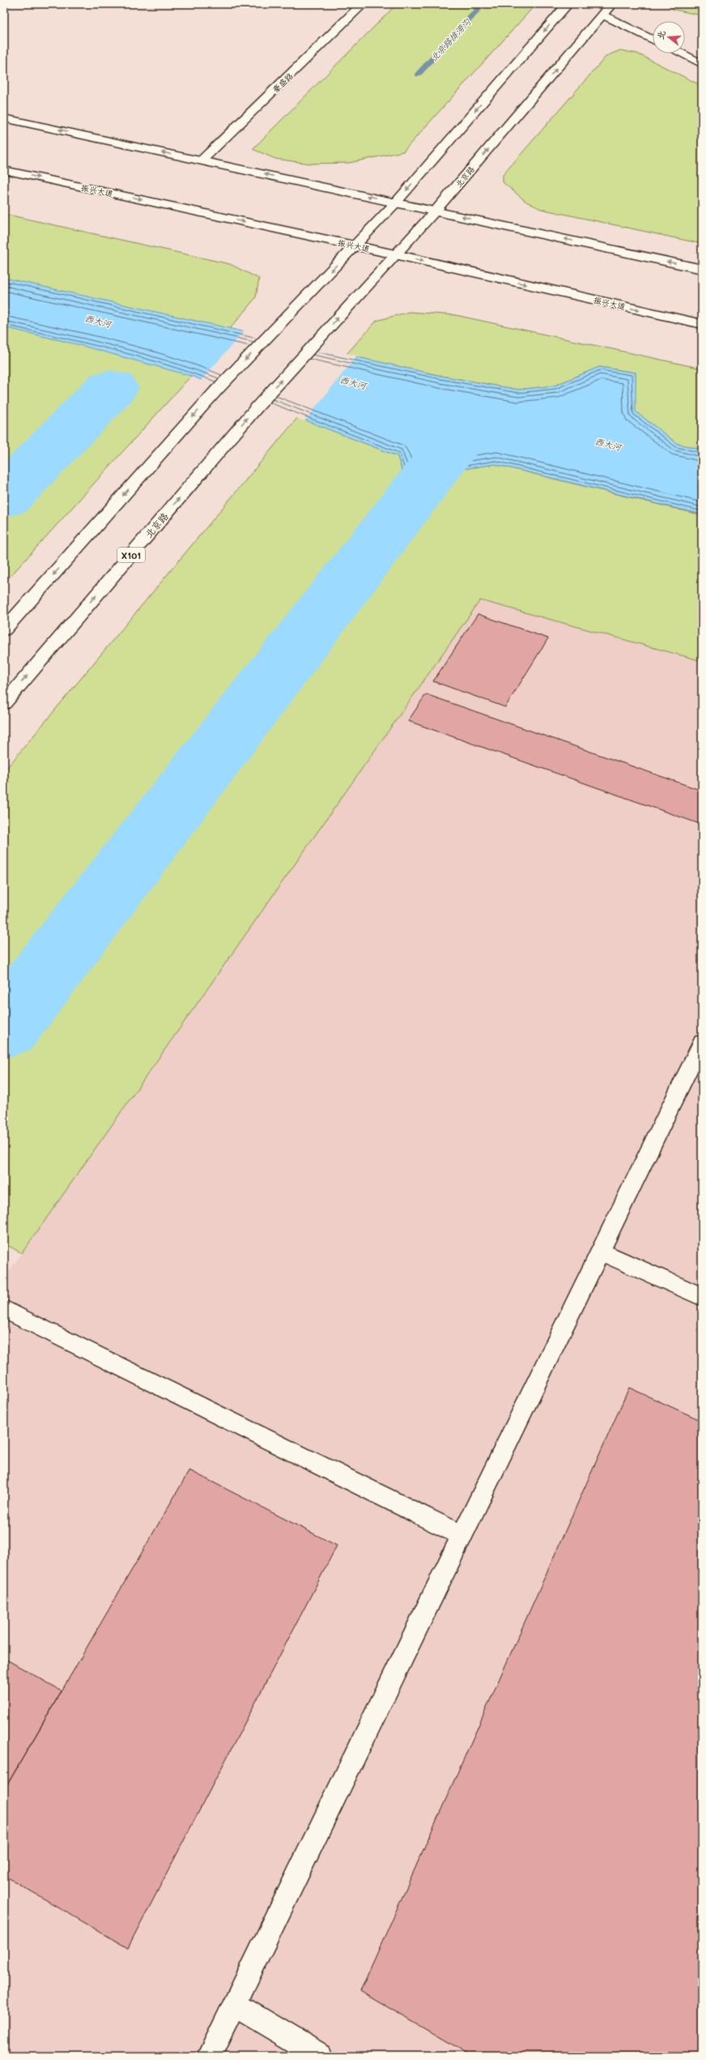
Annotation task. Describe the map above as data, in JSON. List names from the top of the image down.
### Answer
{
  "streets": {
    "main road": [
      "豪盛路",
      "北京路",
      "振兴大道",
      "X101"
    ]
  },
  "crossings": [
    ["北京路", "振兴大道"]
  ],
  "water": ["北京路排涝沟", "西大河"],
  "north": "left"
}
